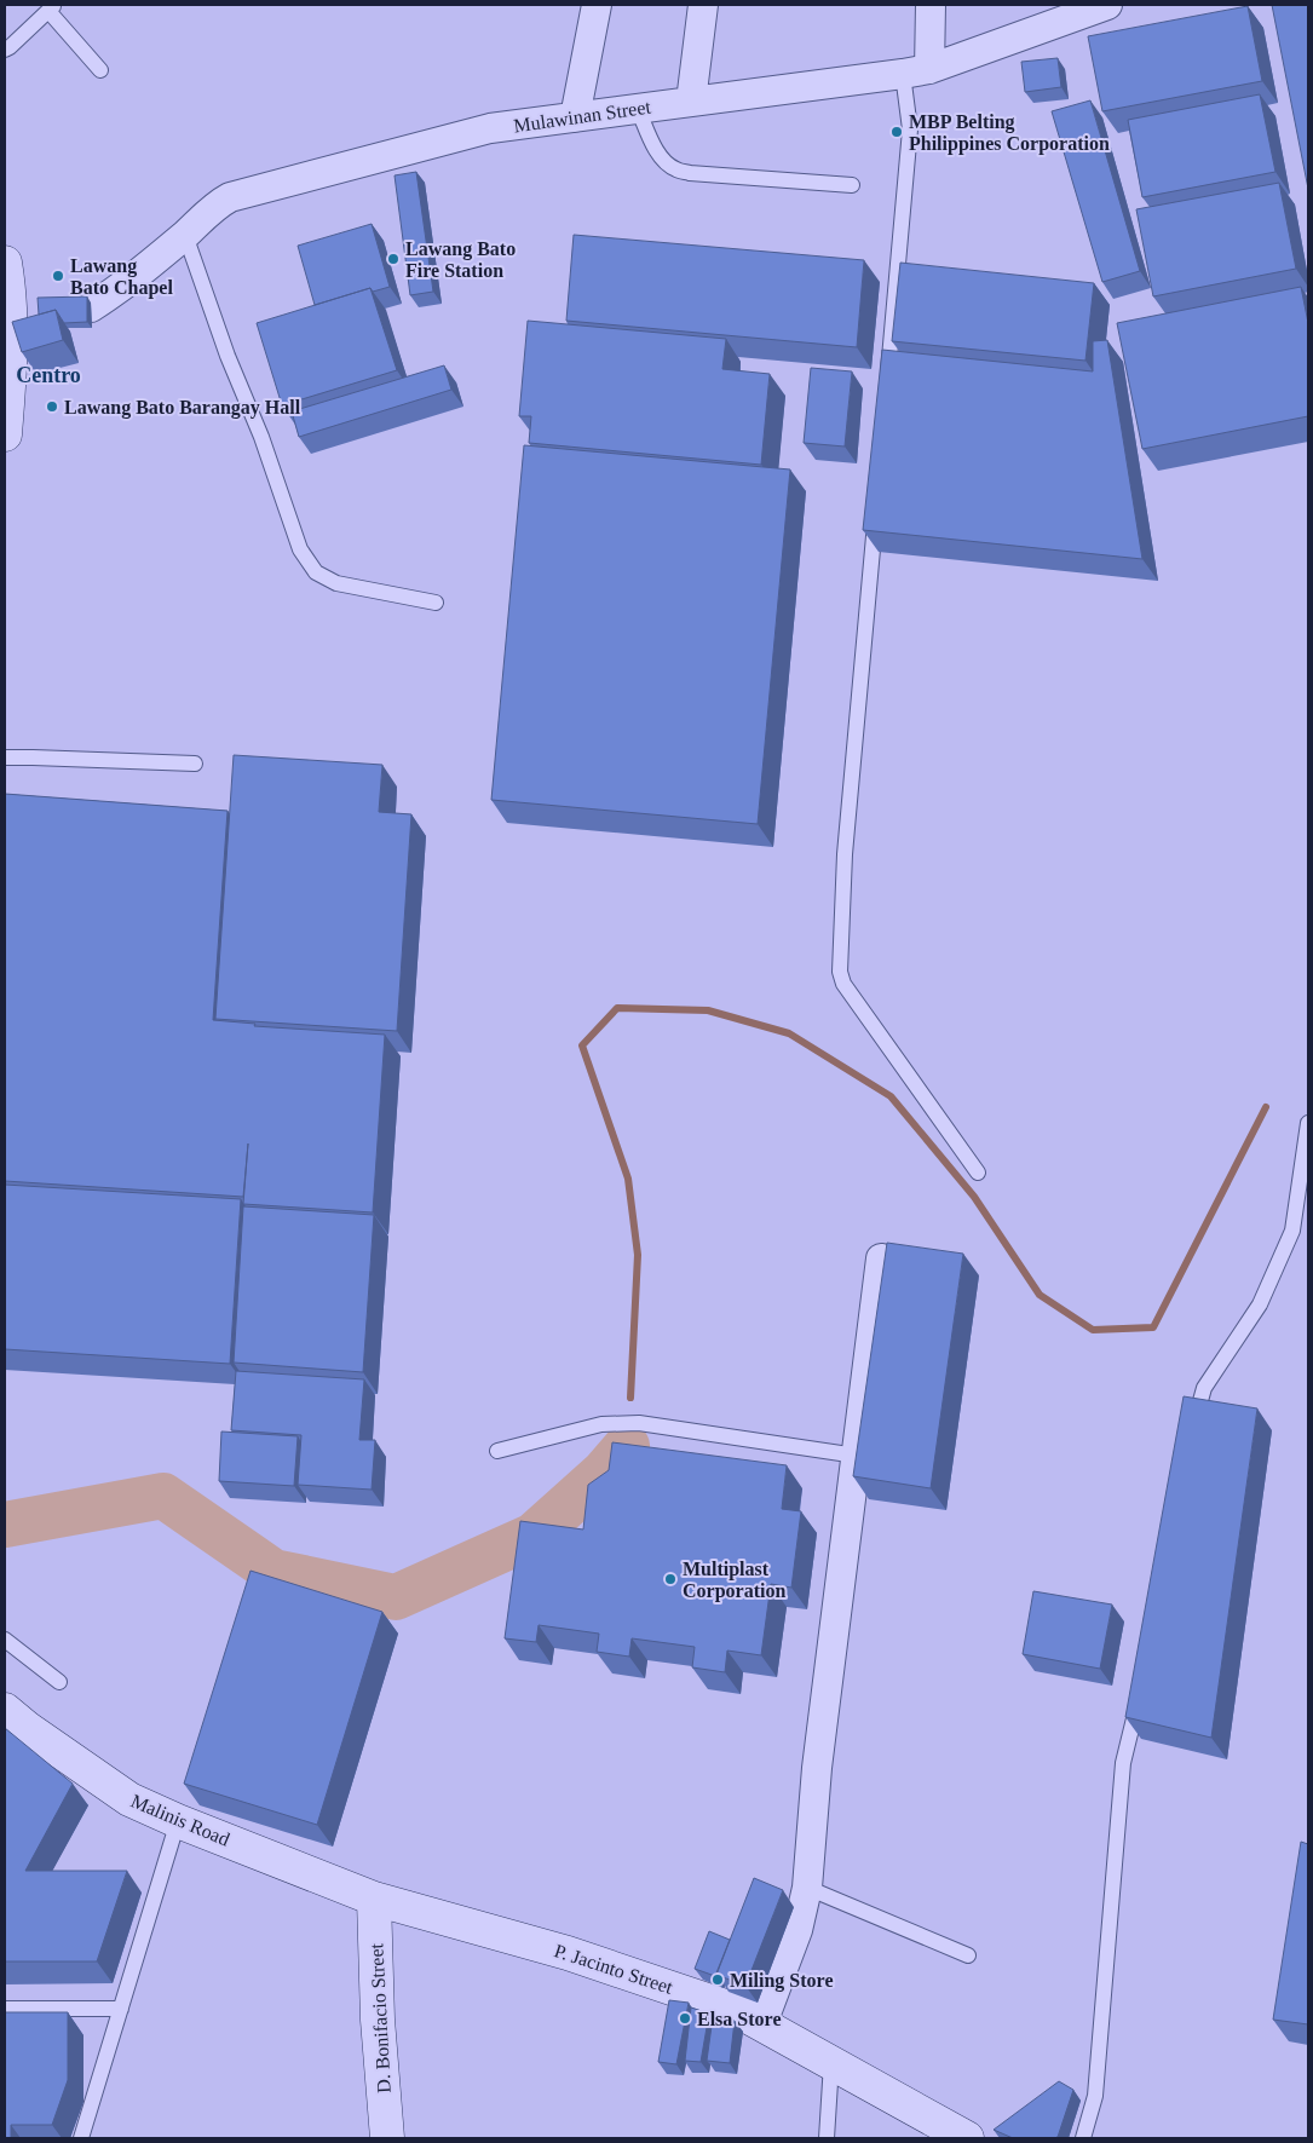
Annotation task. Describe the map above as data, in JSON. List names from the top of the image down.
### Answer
{
  "streets": {
    "main road": ["Malinis Road", "P. Jacinto Street", "D. Bonifacio Street"],
    "street": ["Mulawinan Street"]
  },
  "crossings": [
    ["Malinis Road", "P. Jacinto Street"],
    ["Malinis Road", "D. Bonifacio Street"],
    ["P. Jacinto Street", "D. Bonifacio Street"]
  ],
  "districts": ["Centro"],
  "places": [
    "MBP Belting Philippines Corporation",
    "Lawang Bato Fire Station",
    "Lawang Bato Chapel",
    "Lawang Bato Barangay Hall",
    "Multiplast Corporation",
    "Miling Store",
    "Elsa Store"
  ]
}
